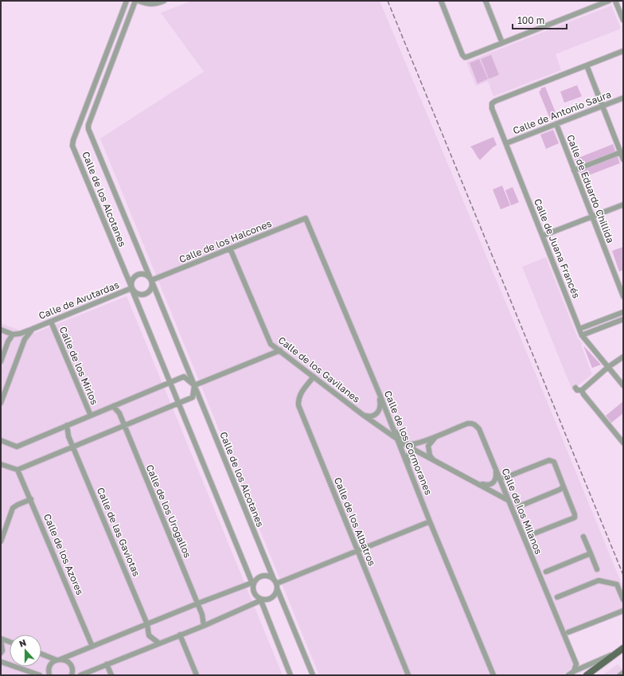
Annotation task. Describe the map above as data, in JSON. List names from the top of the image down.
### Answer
{
  "streets": {
    "street": [
      "Calle de Antonio Saura",
      "Calle de Eduardo Chillida",
      "Calle de los Alcotanes",
      "Calle de los Halcones",
      "Calle de Juana Francés",
      "Calle de Avutardas",
      "Calle de los Mirlos",
      "Calle de los Gavilanes",
      "Calle de los Cormoranes",
      "Calle de los Urogallos",
      "Calle de los Milanos",
      "Calle de los Albatros",
      "Calle de las Gaviotas",
      "Calle de los Azores"
    ]
  },
  "crossings": [
    ["Calle de Antonio Saura", "Calle de Eduardo Chillida"],
    ["Calle de Antonio Saura", "Calle de Juana Francés"],
    ["Calle de los Alcotanes", "Calle de los Halcones"],
    ["Calle de los Alcotanes", "Calle de Avutardas"],
    ["Calle de los Halcones", "Calle de Avutardas"],
    ["Calle de los Halcones", "Calle de los Gavilanes"],
    ["Calle de los Halcones", "Calle de los Cormoranes"],
    ["Calle de Avutardas", "Calle de los Mirlos"],
    ["Calle de los Gavilanes", "Calle de los Cormoranes"],
    ["Calle de los Gavilanes", "Calle de los Milanos"],
    ["Calle de los Gavilanes", "Calle de los Albatros"]
  ],
  "scale_bar": "100 m",
  "north": "top"
}
